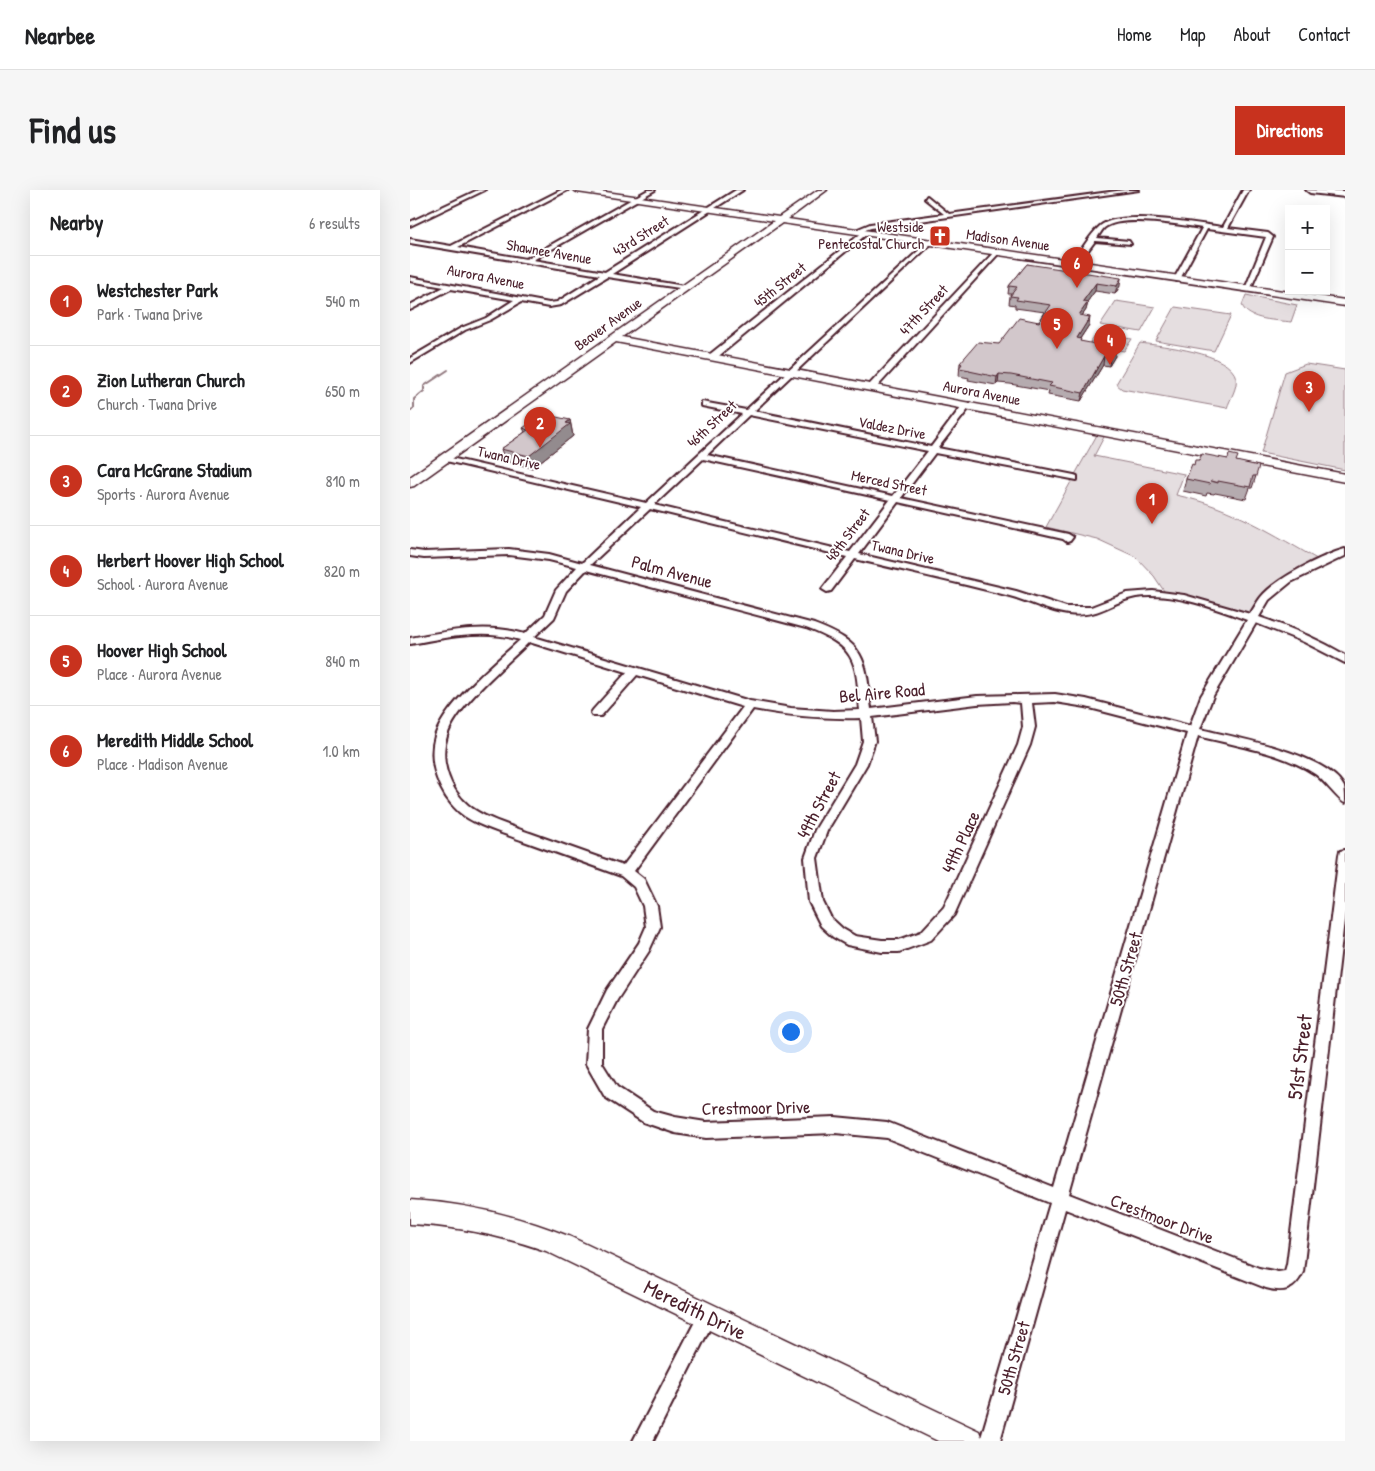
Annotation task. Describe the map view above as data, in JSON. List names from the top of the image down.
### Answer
{
  "streets": {
    "street": [
      "43rd Street",
      "Madison Avenue",
      "Shawnee Avenue",
      "Aurora Avenue",
      "45th Street",
      "47th Street",
      "Beaver Avenue",
      "46th Street",
      "Valdez Drive",
      "Twana Drive",
      "Merced Street",
      "48th Street",
      "Palm Avenue",
      "Bel Aire Road",
      "49th Street",
      "49th Place",
      "50th Street",
      "51st Street",
      "Crestmoor Drive",
      "Meredith Drive"
    ]
  },
  "crossings": [
    ["43rd Street", "Madison Avenue"],
    ["43rd Street", "Shawnee Avenue"],
    ["43rd Street", "Aurora Avenue"],
    ["Madison Avenue", "45th Street"],
    ["Madison Avenue", "47th Street"],
    ["Madison Avenue", "Beaver Avenue"],
    ["Madison Avenue", "46th Street"],
    ["Shawnee Avenue", "Beaver Avenue"],
    ["Aurora Avenue", "45th Street"],
    ["Aurora Avenue", "47th Street"],
    ["Aurora Avenue", "Beaver Avenue"],
    ["Aurora Avenue", "46th Street"],
    ["Aurora Avenue", "48th Street"],
    ["Beaver Avenue", "Twana Drive"],
    ["46th Street", "Valdez Drive"],
    ["46th Street", "Twana Drive"],
    ["46th Street", "Merced Street"],
    ["46th Street", "Palm Avenue"],
    ["46th Street", "Bel Aire Road"],
    ["46th Street", "Crestmoor Drive"],
    ["Valdez Drive", "48th Street"],
    ["Twana Drive", "48th Street"],
    ["Twana Drive", "50th Street"],
    ["Merced Street", "48th Street"],
    ["Palm Avenue", "Bel Aire Road"],
    ["Palm Avenue", "49th Street"],
    ["Bel Aire Road", "49th Street"],
    ["Bel Aire Road", "49th Place"],
    ["Bel Aire Road", "50th Street"],
    ["Bel Aire Road", "Crestmoor Drive"],
    ["49th Street", "49th Place"],
    ["50th Street", "Crestmoor Drive"],
    ["51st Street", "Crestmoor Drive"]
  ],
  "places": {
    "church": ["Westside Pentecostal Church"]
  },
  "page": {
    "header": "Nearbee",
    "nav": [
      "Home",
      "Map",
      "About",
      "Contact"
    ],
    "buttons": "Directions",
    "title": "Find us",
    "heading": ["Nearby", "6 results"],
    "map_buttons": ["+", "−"],
    "pins": [
      "6",
      "5",
      "4",
      "3",
      "2",
      "1"
    ],
    "list": [
      {
        "mark": "1",
        "name": "Westchester Park",
        "note": "Park · Twana Drive",
        "value": "540 m"
      },
      {
        "mark": "2",
        "name": "Zion Lutheran Church",
        "note": "Church · Twana Drive",
        "value": "650 m"
      },
      {
        "mark": "3",
        "name": "Cara McGrane Stadium",
        "note": "Sports · Aurora Avenue",
        "value": "810 m"
      },
      {
        "mark": "4",
        "name": "Herbert Hoover High School",
        "note": "School · Aurora Avenue",
        "value": "820 m"
      },
      {
        "mark": "5",
        "name": "Hoover High School",
        "note": "Place · Aurora Avenue",
        "value": "840 m"
      },
      {
        "mark": "6",
        "name": "Meredith Middle School",
        "note": "Place · Madison Avenue",
        "value": "1.0 km"
      }
    ]
  }
}
